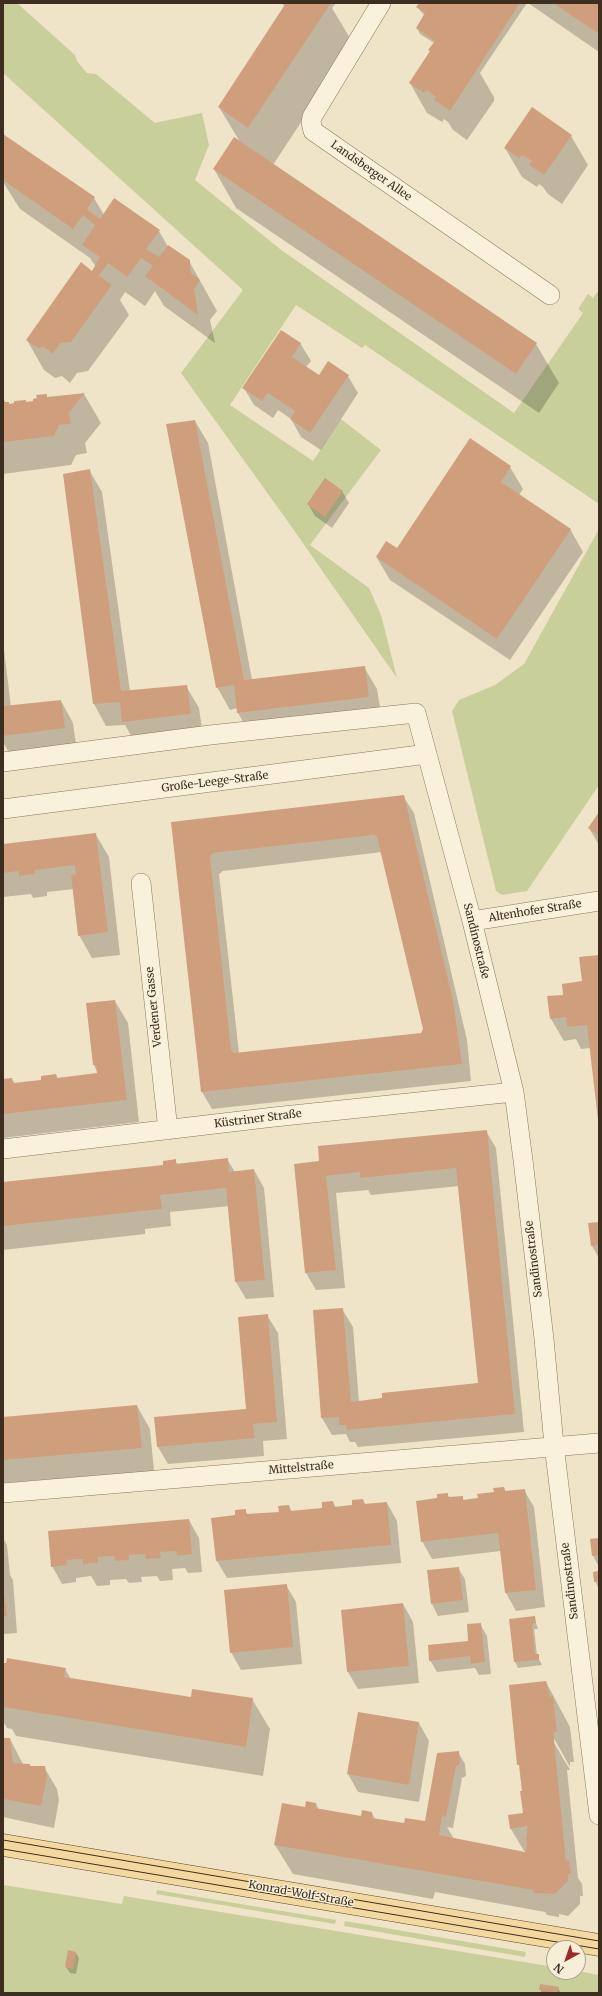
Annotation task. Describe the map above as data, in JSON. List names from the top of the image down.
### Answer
{
  "streets": {
    "main road": ["Konrad-Wolf-Straße"],
    "street": [
      "Landsberger Allee",
      "Große-Leege-Straße",
      "Altenhofer Straße",
      "Sandinostraße",
      "Verdener Gasse",
      "Küstriner Straße",
      "Mittelstraße"
    ]
  },
  "crossings": [
    ["Große-Leege-Straße", "Sandinostraße"],
    ["Altenhofer Straße", "Sandinostraße"],
    ["Sandinostraße", "Küstriner Straße"],
    ["Sandinostraße", "Mittelstraße"],
    ["Verdener Gasse", "Küstriner Straße"]
  ],
  "north": "bottom left"
}
